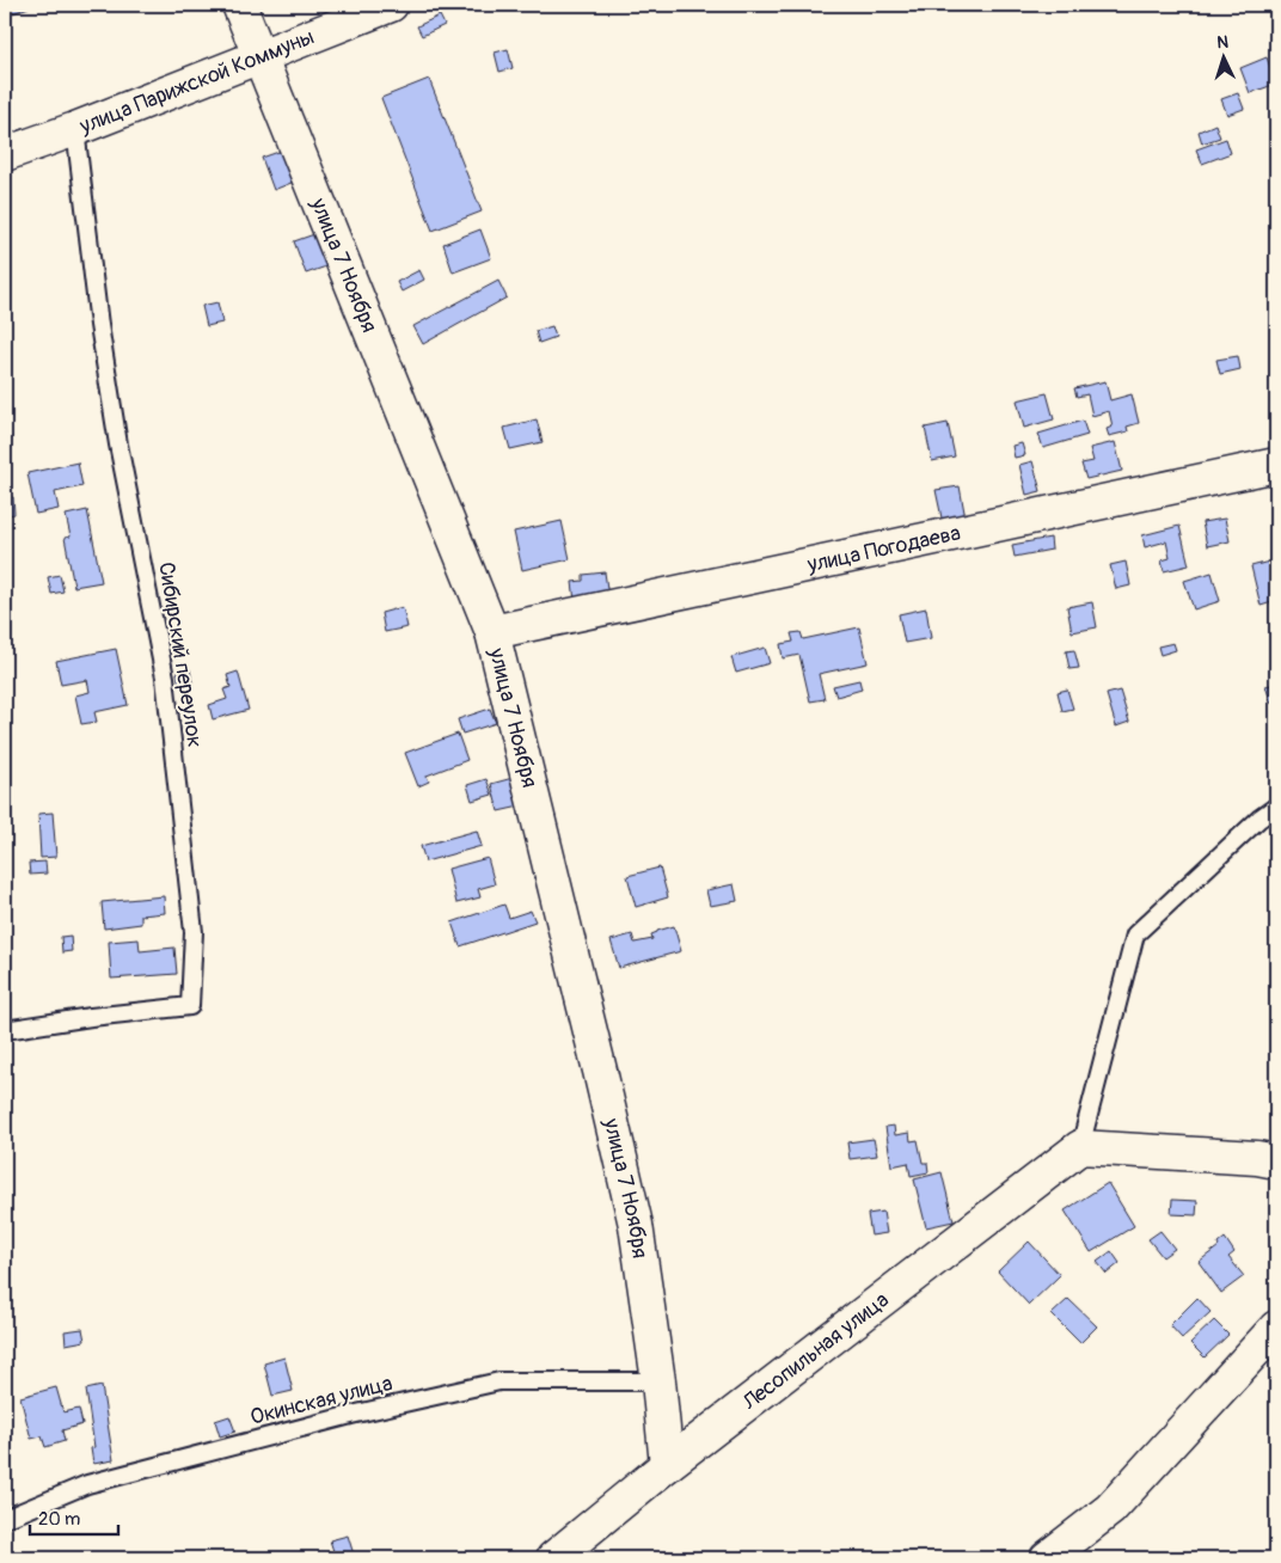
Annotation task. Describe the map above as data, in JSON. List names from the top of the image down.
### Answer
{
  "streets": {
    "street": [
      "улица Парижской Коммуны",
      "улица 7 Ноября",
      "улица Погодаева",
      "Лесопильная улица"
    ],
    "lane": ["Сибирский переулок", "Окинская улица"]
  },
  "crossings": [
    ["улица Парижской Коммуны", "улица 7 Ноября"],
    ["улица Парижской Коммуны", "Сибирский переулок"],
    ["улица 7 Ноября", "улица Погодаева"],
    ["улица 7 Ноября", "Лесопильная улица"],
    ["улица 7 Ноября", "Окинская улица"]
  ],
  "scale_bar": "20 m",
  "north": "top"
}
